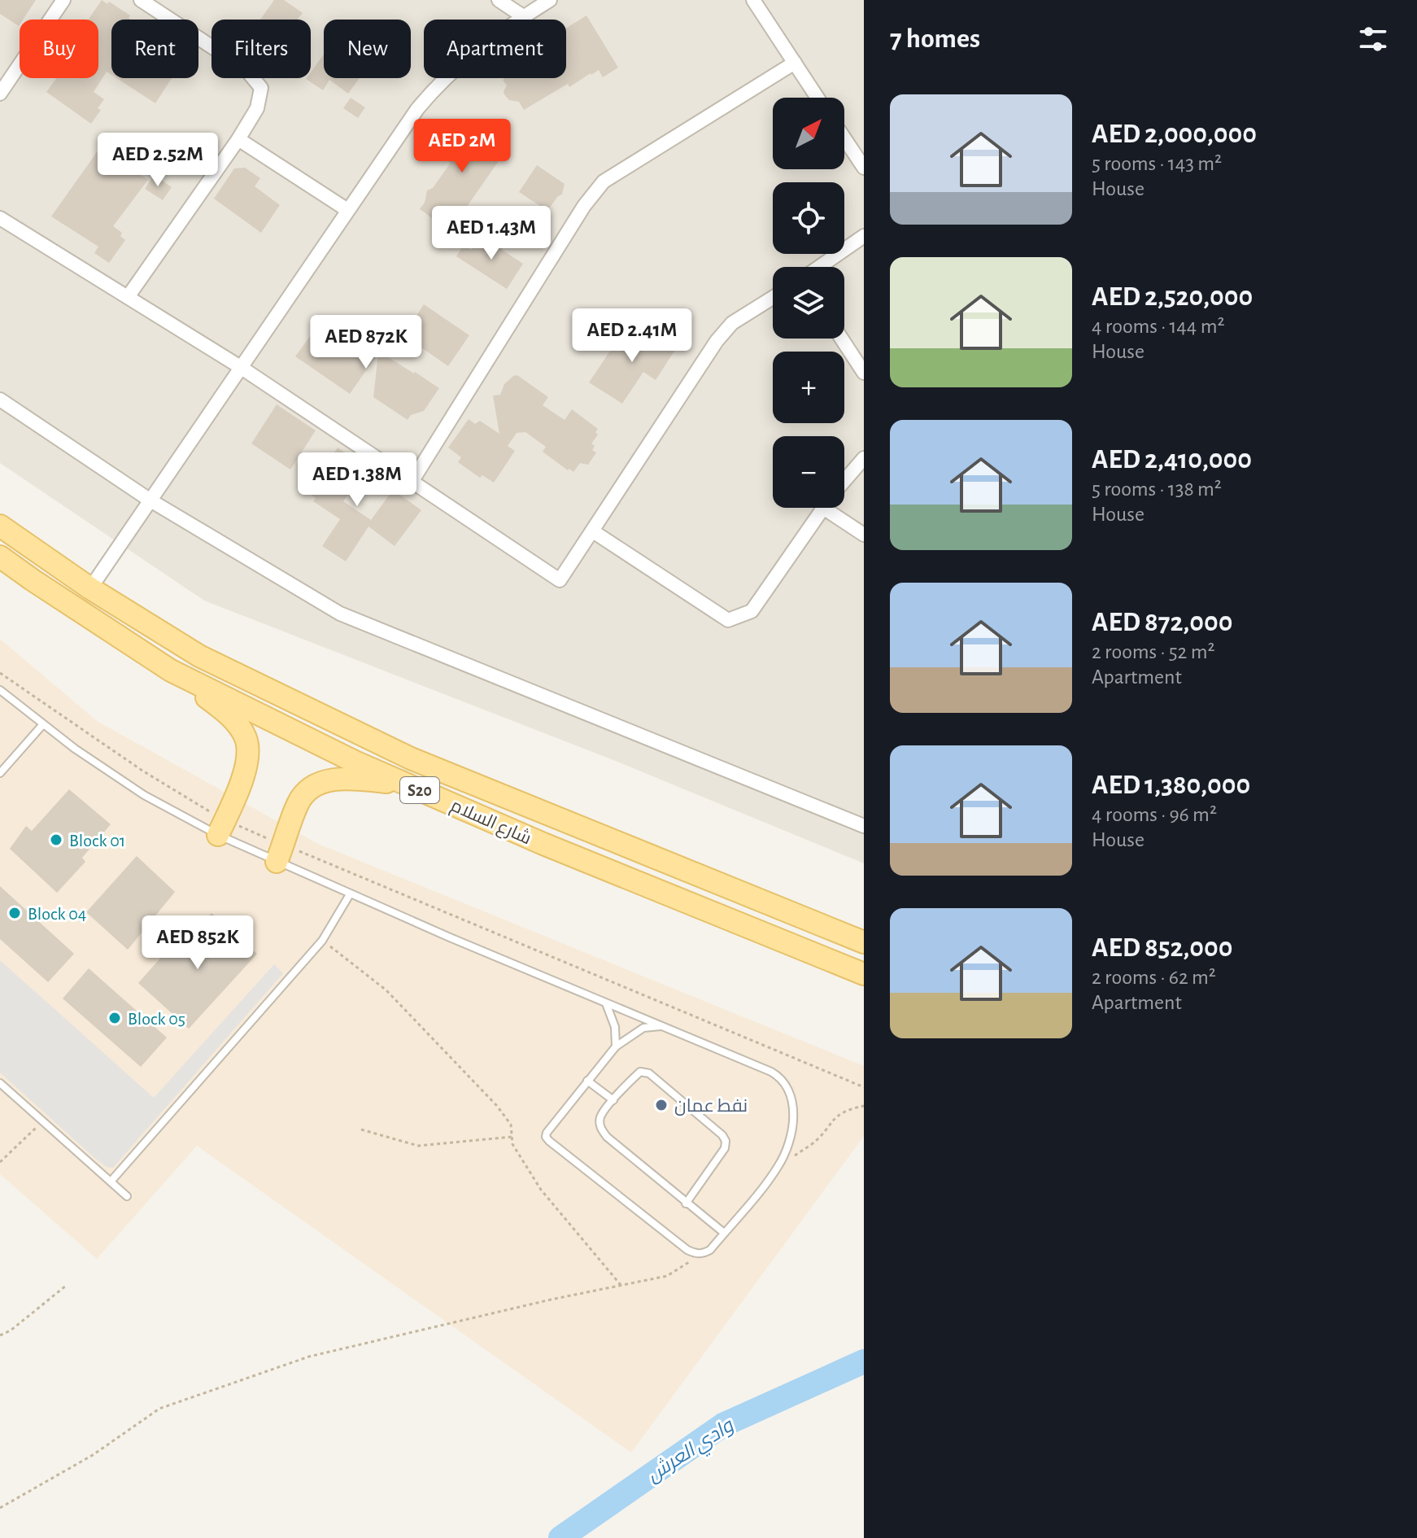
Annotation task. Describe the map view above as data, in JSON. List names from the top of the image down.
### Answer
{
  "streets": {
    "main road": ["S20", "شارع السلام"]
  },
  "water": ["وادي العرش"],
  "places": [
    "Block 01",
    "Block 04",
    "Block 05",
    "نفط عمان"
  ],
  "north": "top right",
  "page": {
    "heading": "7 homes",
    "chip": [
      "Buy",
      "Rent",
      "Filters",
      "New",
      "Apartment"
    ],
    "list": [
      {
        "name": "AED 2,000,000",
        "note": "5 rooms · 143 m² · House"
      },
      {
        "name": "AED 2,520,000",
        "note": "4 rooms · 144 m² · House"
      },
      {
        "name": "AED 2,410,000",
        "note": "5 rooms · 138 m² · House"
      },
      {
        "name": "AED 872,000",
        "note": "2 rooms · 52 m² · Apartment"
      },
      {
        "name": "AED 1,380,000",
        "note": "4 rooms · 96 m² · House"
      },
      {
        "name": "AED 852,000",
        "note": "2 rooms · 62 m² · Apartment"
      }
    ],
    "map_buttons": ["+", "−"],
    "price": [
      "AED 2M",
      "AED 2.52M",
      "AED 1.43M",
      "AED 2.41M",
      "AED 872K",
      "AED 1.38M",
      "AED 852K"
    ]
  }
}
